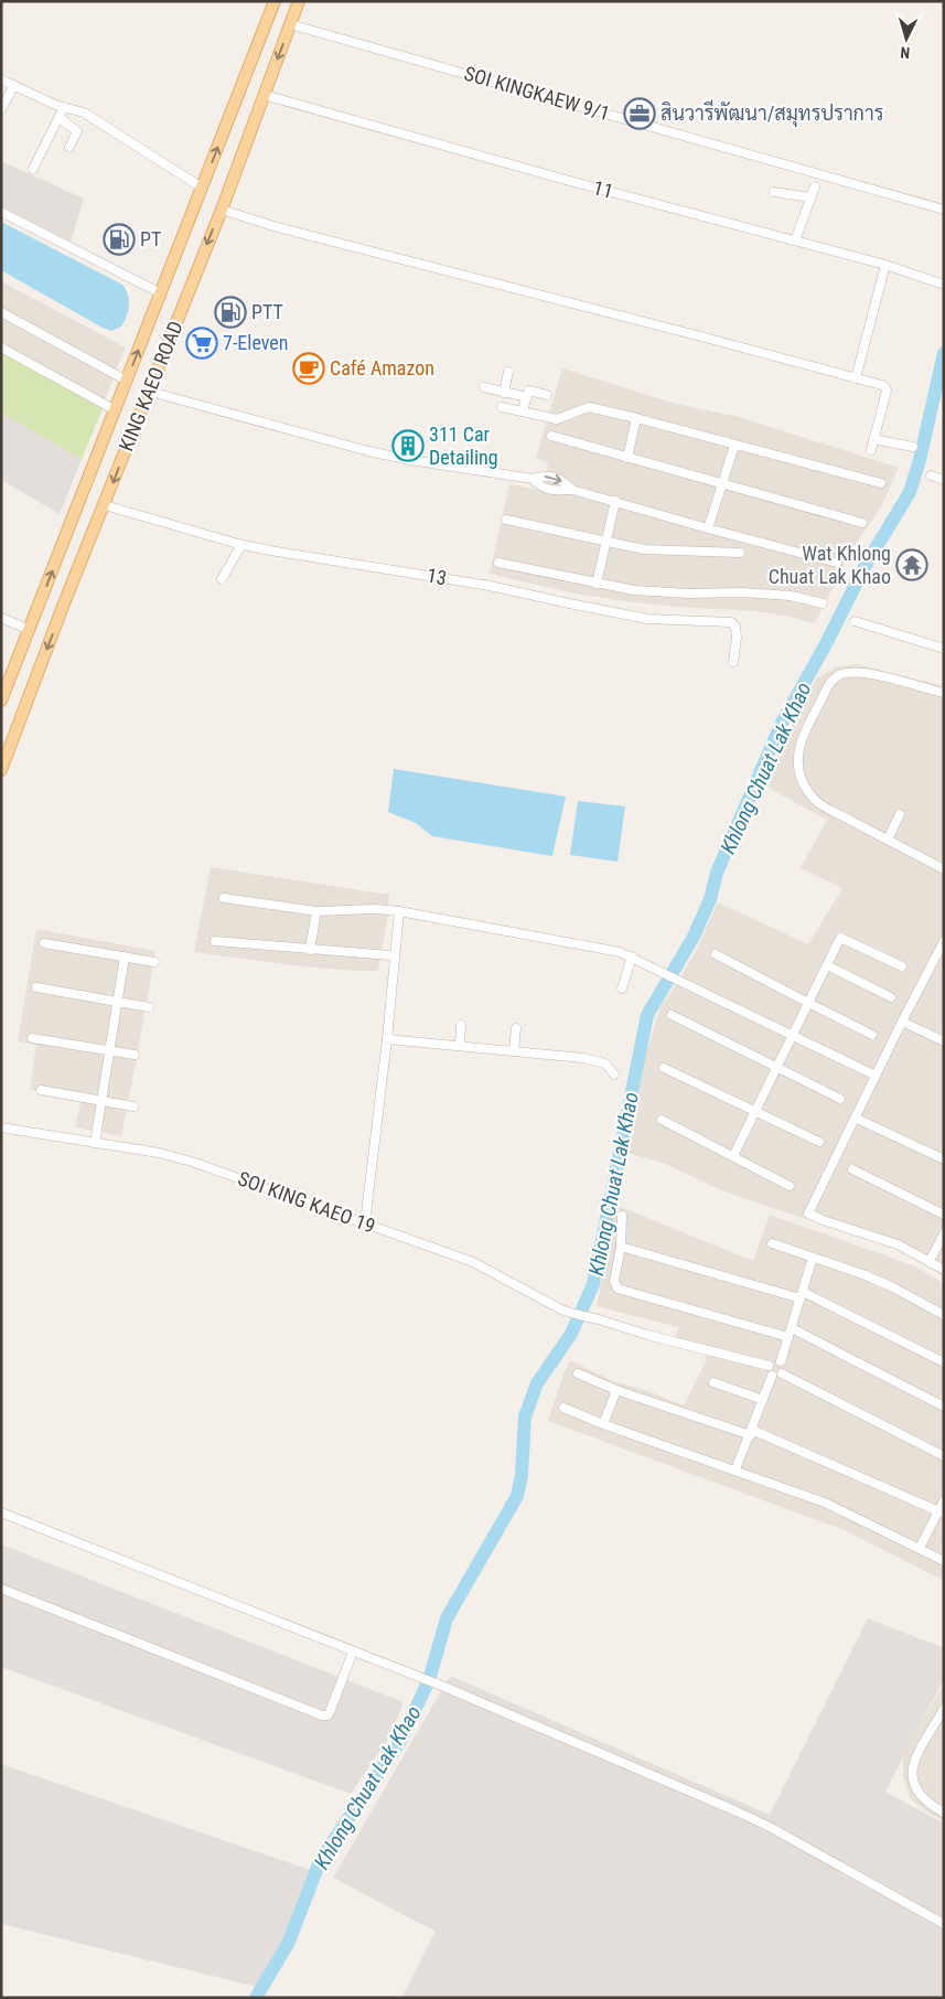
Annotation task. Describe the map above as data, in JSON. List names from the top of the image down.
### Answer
{
  "streets": {
    "main road": ["KING KAEO ROAD"],
    "street": [
      "SOI KINGKAEW 9/1",
      "11",
      "13",
      "SOI KING KAEO 19"
    ]
  },
  "crossings": [
    ["SOI KINGKAEW 9/1", "KING KAEO ROAD"],
    ["11", "KING KAEO ROAD"],
    ["KING KAEO ROAD", "13"]
  ],
  "water": ["Khlong Chuat Lak Khao"],
  "places": {
    "office": ["สินวารีพัฒนา/สมุทรปราการ"],
    "fuel station": ["PT", "PTT"],
    "supermarket": ["7-Eleven"],
    "cafe": ["Café Amazon"],
    "building": ["311 Car Detailing"],
    "temple": ["Wat Khlong Chuat Lak Khao"]
  },
  "north": "bottom"
}
